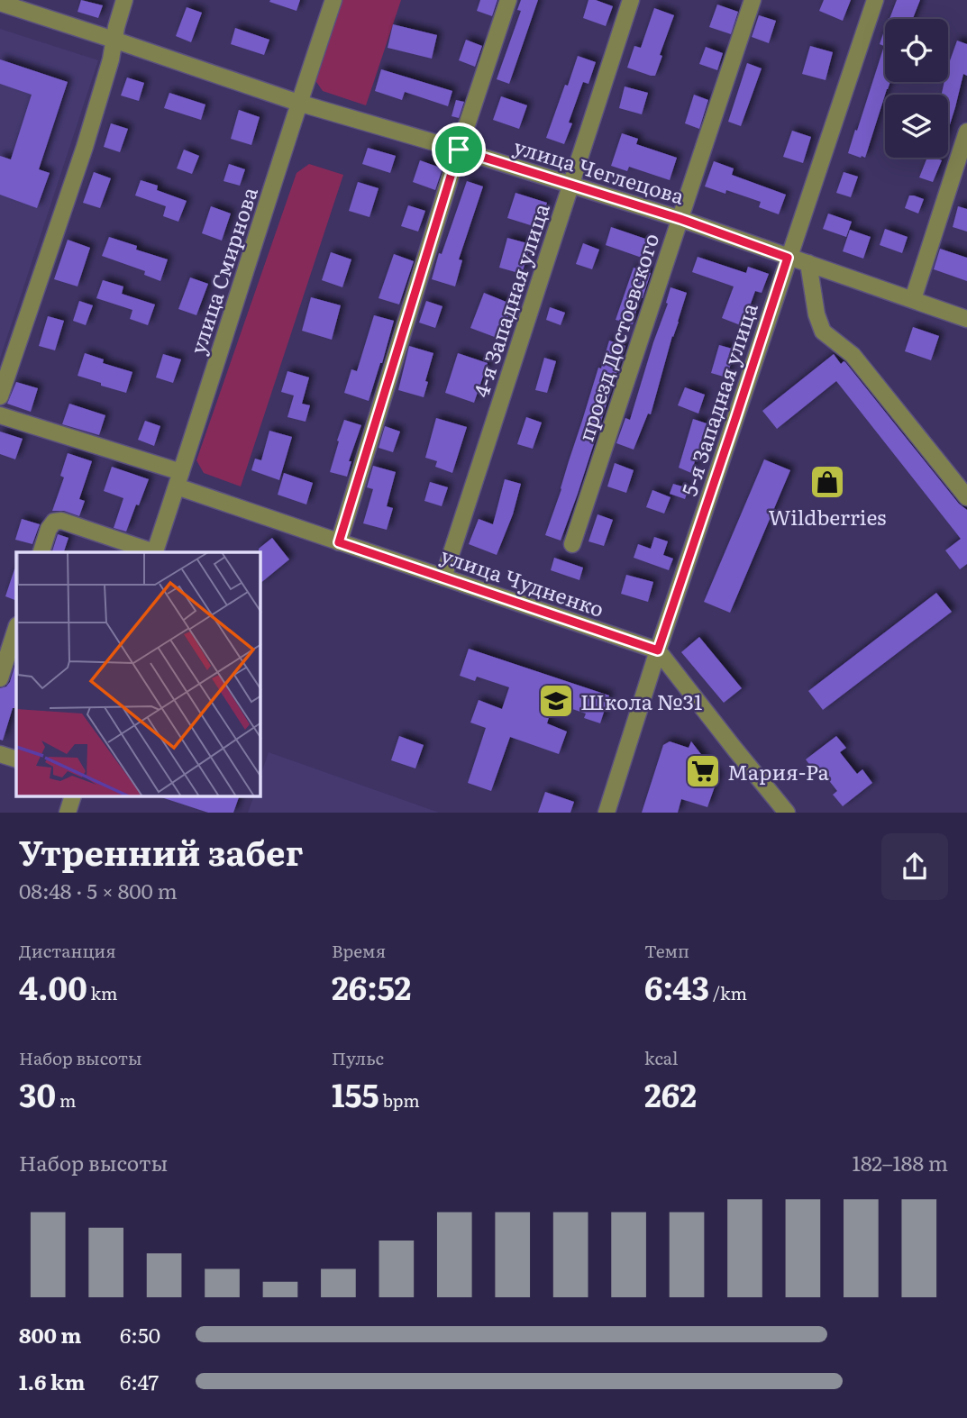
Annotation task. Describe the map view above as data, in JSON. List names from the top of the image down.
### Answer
{
  "streets": {
    "street": [
      "улица Чеглецова",
      "улица Смирнова",
      "4-я Западная улица",
      "проезд Достоевского",
      "5-я Западная улица",
      "улица Чудненко"
    ]
  },
  "crossings": [
    ["улица Чеглецова", "улица Смирнова"],
    ["улица Чеглецова", "4-я Западная улица"],
    ["улица Чеглецова", "проезд Достоевского"],
    ["улица Чеглецова", "5-я Западная улица"],
    ["улица Смирнова", "улица Чудненко"],
    ["4-я Западная улица", "улица Чудненко"],
    ["5-я Западная улица", "улица Чудненко"]
  ],
  "places": {
    "shop": ["Wildberries"],
    "school or university": ["Школа №31"],
    "supermarket": ["Мария-Ра"]
  },
  "page": {
    "heading": ["Утренний забег", "08:48 · 5 × 800 m"],
    "stats": [
      ["Дистанция", "4.00 km"],
      ["Время", "26:52"],
      ["Темп", "6:43 /km"],
      ["Набор высоты", "30 m"],
      ["Пульс", "155 bpm"],
      ["kcal", "262"]
    ],
    "chart": ["Набор высоты", "182–188 m"],
    "list": [
      {
        "name": "800 m",
        "note": "6:50"
      },
      {
        "name": "1.6 km",
        "note": "6:47"
      }
    ]
  }
}
